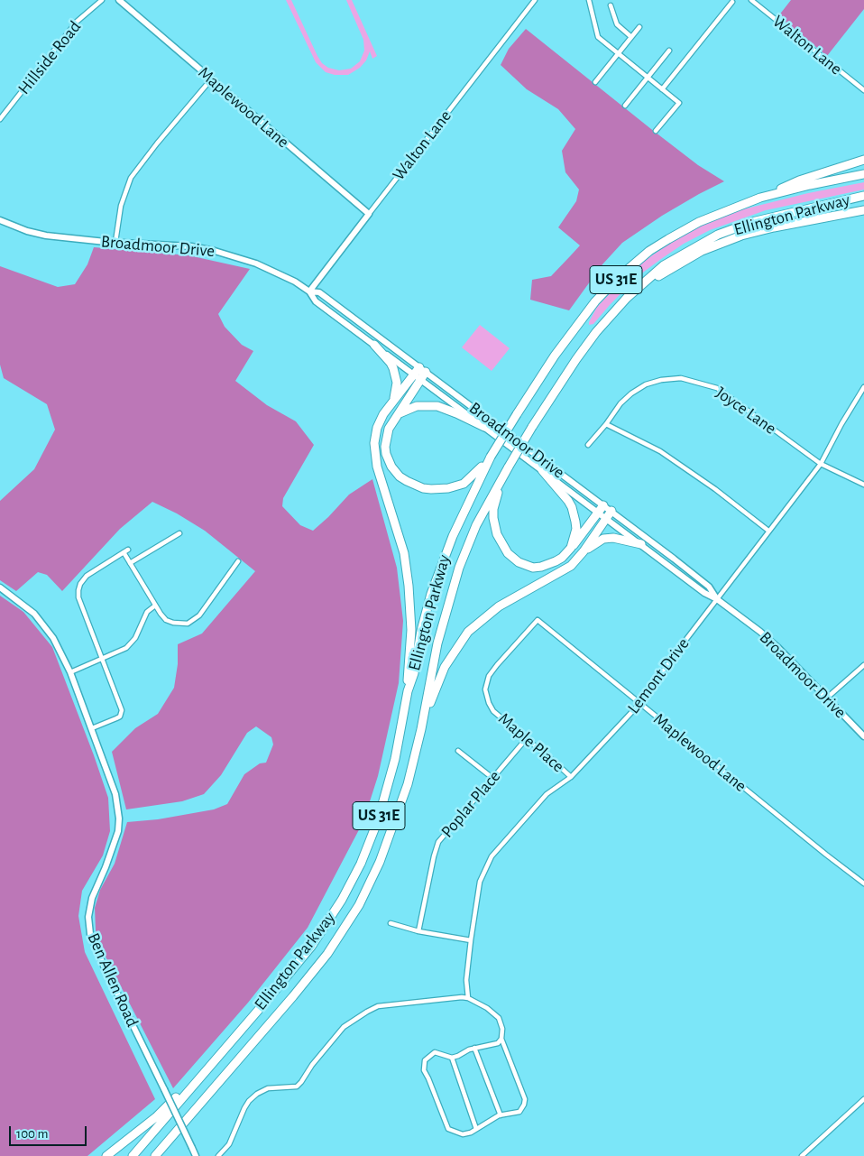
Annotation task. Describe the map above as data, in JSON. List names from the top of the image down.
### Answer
{
  "streets": {
    "highway": ["Ellington Parkway", "US 31E"],
    "main road": [
      "Walton Lane",
      "Maplewood Lane",
      "Broadmoor Drive",
      "Ben Allen Road"
    ],
    "street": [
      "Hillside Road",
      "Joyce Lane",
      "Lemont Drive",
      "Maple Place",
      "Poplar Place"
    ]
  },
  "crossings": [
    ["Walton Lane", "Maplewood Lane"],
    ["Walton Lane", "Broadmoor Drive"],
    ["Maplewood Lane", "Lemont Drive"],
    ["Maplewood Lane", "Maple Place"],
    ["Broadmoor Drive", "Lemont Drive"],
    ["Joyce Lane", "Lemont Drive"],
    ["Lemont Drive", "Maple Place"],
    ["Maple Place", "Poplar Place"]
  ],
  "scale_bar": "100 m"
}
